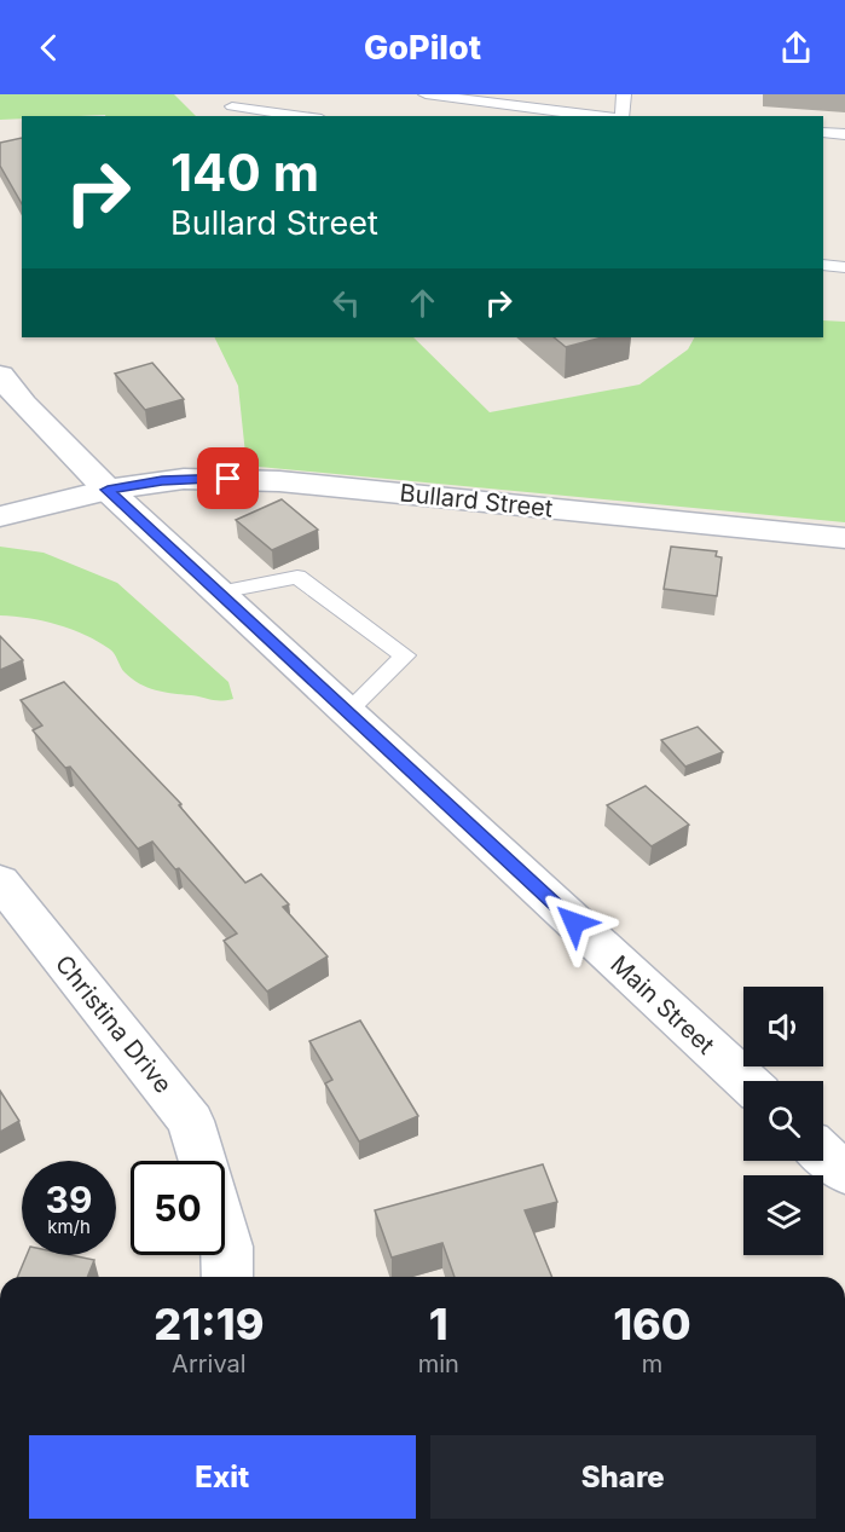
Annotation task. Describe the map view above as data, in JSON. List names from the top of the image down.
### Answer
{
  "streets": {
    "main road": ["Bullard Street", "Main Street", "Christina Drive"]
  },
  "crossings": [
    ["Bullard Street", "Main Street"]
  ],
  "page": {
    "header": "GoPilot",
    "turn": ["140 m", "Bullard Street"],
    "speed": "39 km/h",
    "limit": "50",
    "eta": [
      "21:19",
      "Arrival",
      "1",
      "min",
      "160",
      "m"
    ],
    "buttons": ["Exit", "Share"]
  }
}
